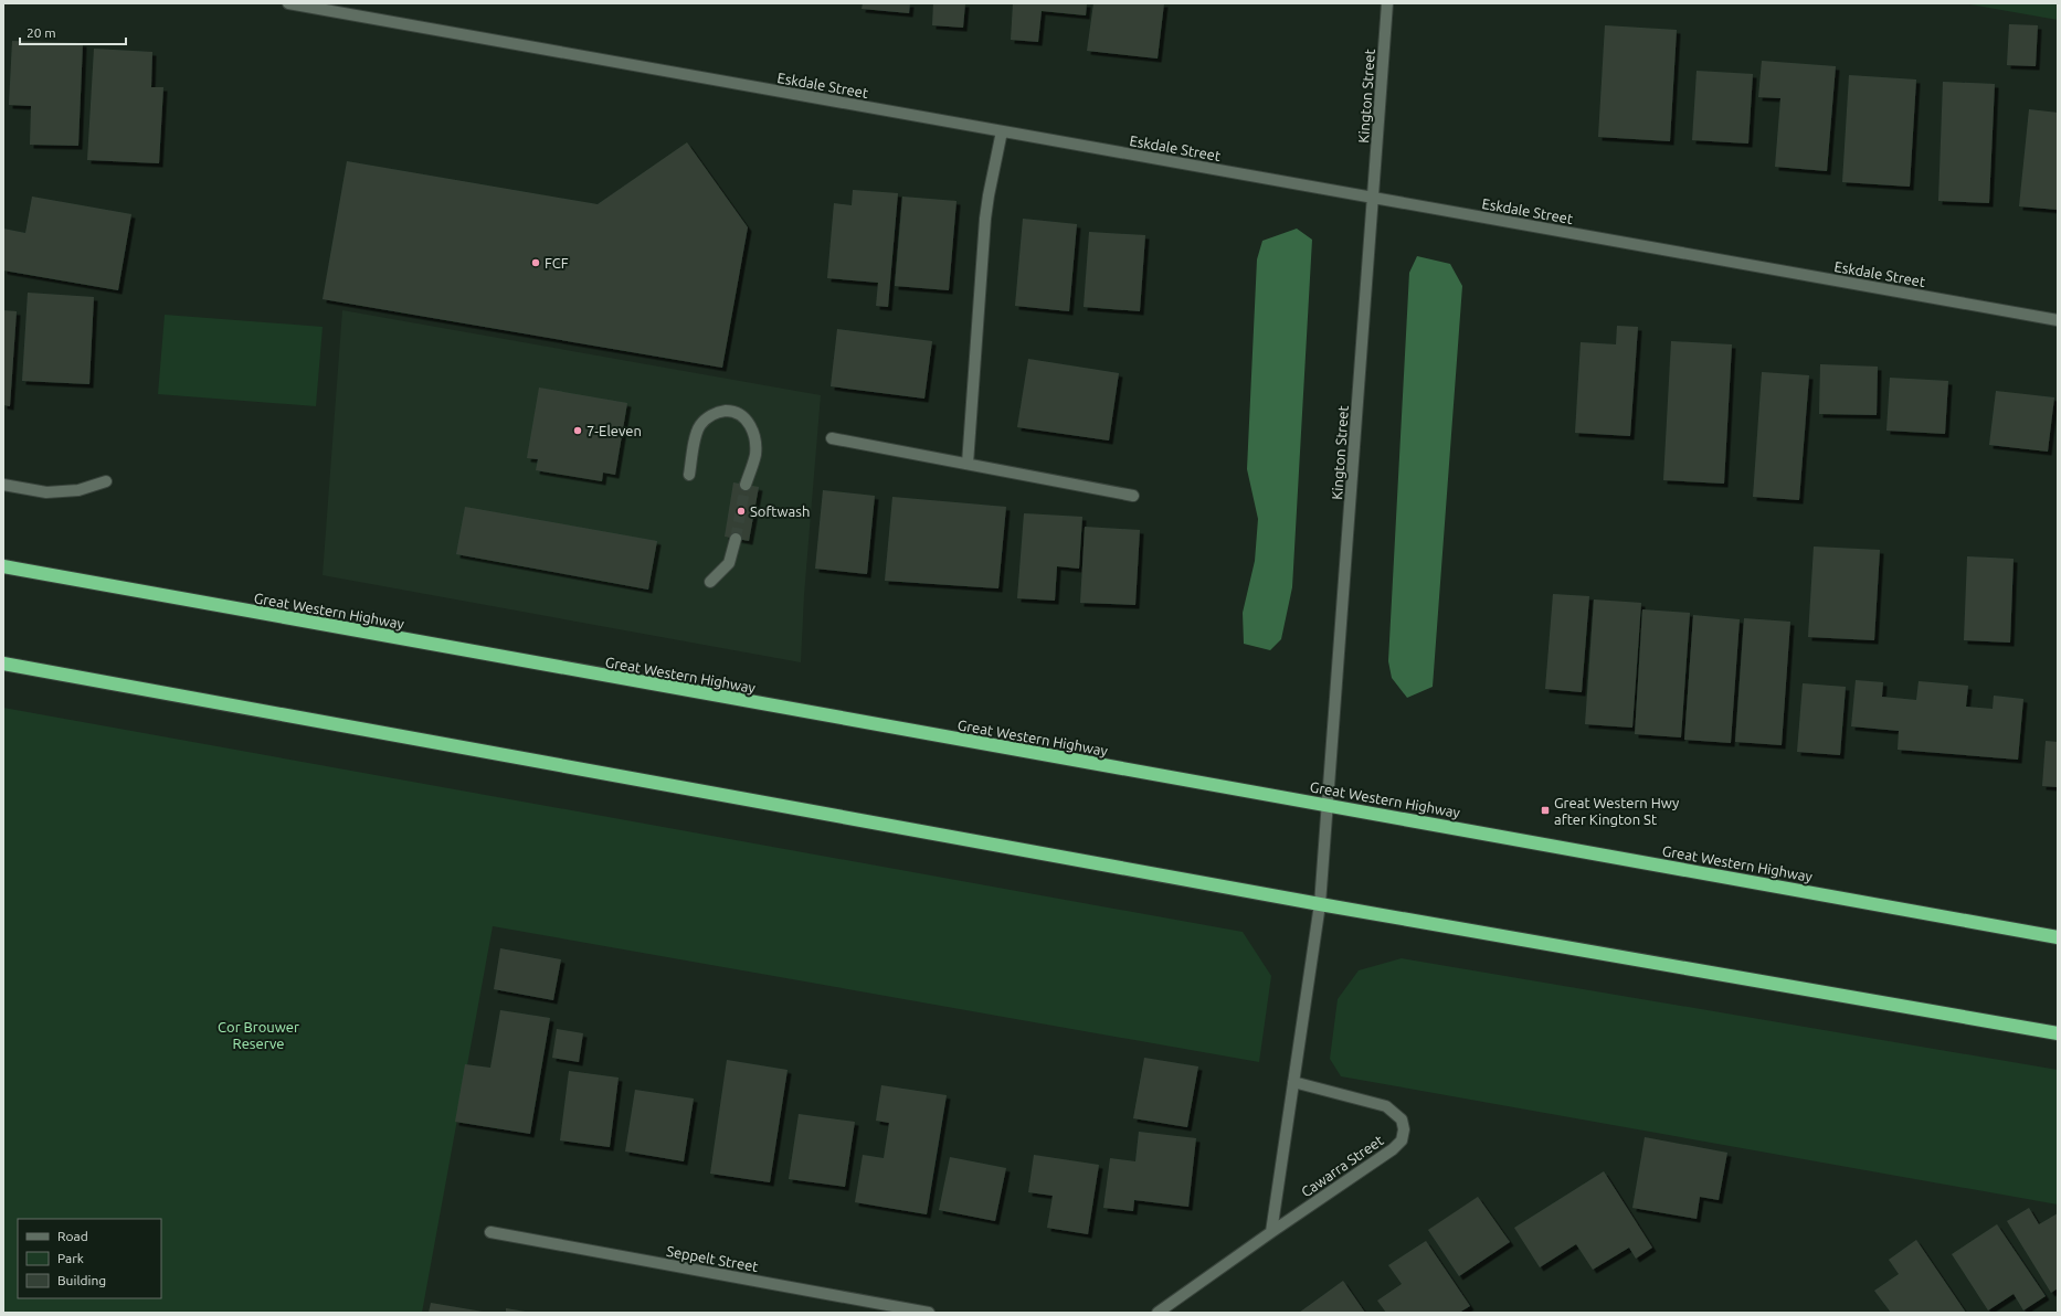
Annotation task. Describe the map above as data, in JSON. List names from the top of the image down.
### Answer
{
  "streets": {
    "highway": ["Great Western Highway"],
    "street": [
      "Eskdale Street",
      "Kington Street",
      "Cawarra Street",
      "Seppelt Street"
    ]
  },
  "crossings": [
    ["Eskdale Street", "Kington Street"],
    ["Kington Street", "Great Western Highway"],
    ["Kington Street", "Cawarra Street"]
  ],
  "parks": ["Cor Brouwer Reserve"],
  "places": {
    "other": ["FCF", "7-Eleven", "Softwash"],
    "transit": ["Great Western Hwy after Kington St"]
  },
  "legend": ["Road", "Park", "Building"],
  "scale_bar": "20 m"
}
